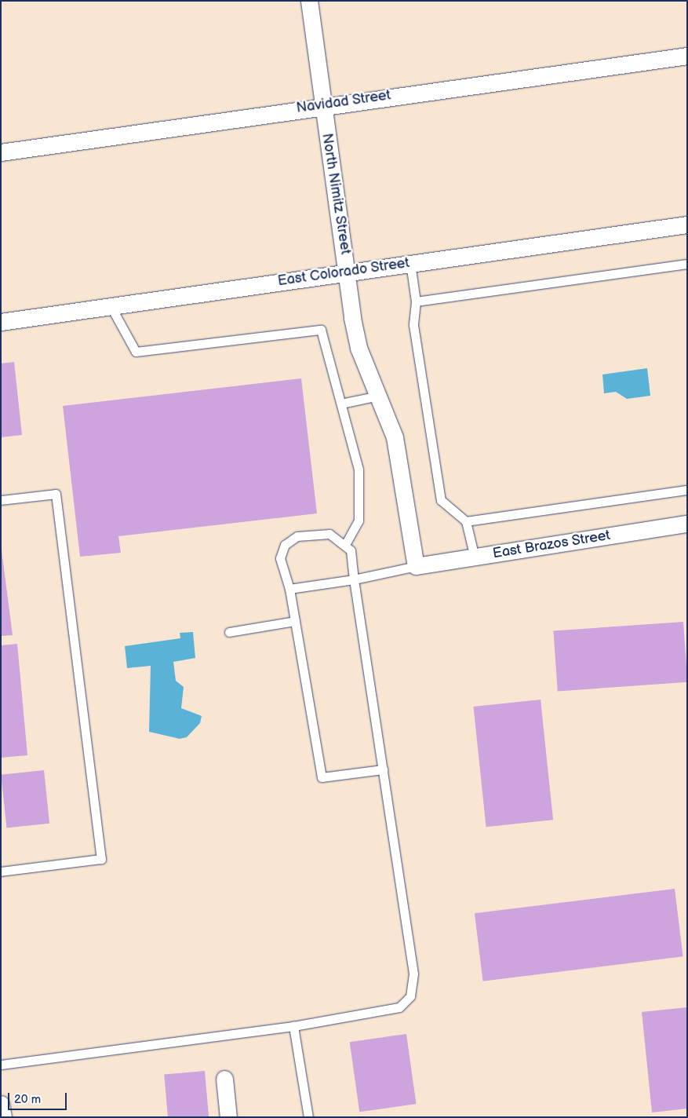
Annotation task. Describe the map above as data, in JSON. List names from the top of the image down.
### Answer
{
  "streets": {
    "street": [
      "Navidad Street",
      "North Nimitz Street",
      "East Colorado Street",
      "East Brazos Street"
    ]
  },
  "crossings": [
    ["Navidad Street", "North Nimitz Street"],
    ["North Nimitz Street", "East Colorado Street"],
    ["North Nimitz Street", "East Brazos Street"]
  ],
  "scale_bar": "20 m"
}
